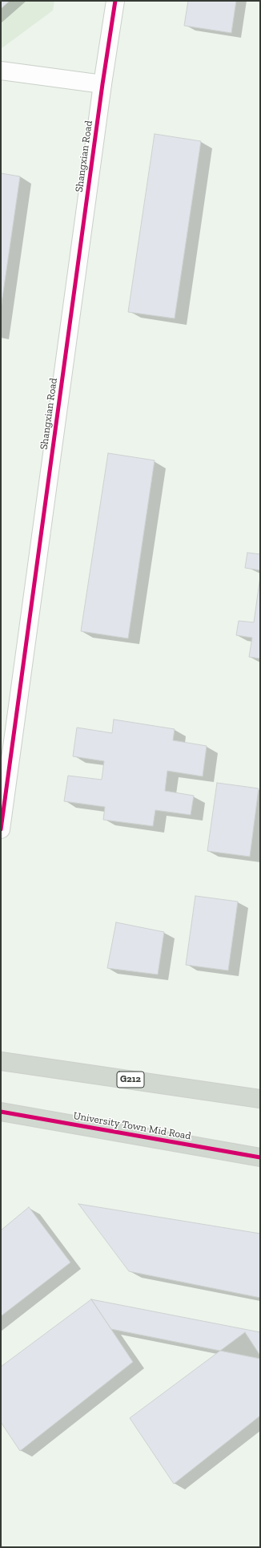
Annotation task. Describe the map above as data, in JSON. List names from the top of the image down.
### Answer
{
  "streets": {
    "highway": ["G212", "University Town Mid Road"],
    "street": ["Shangxian Road"]
  }
}
